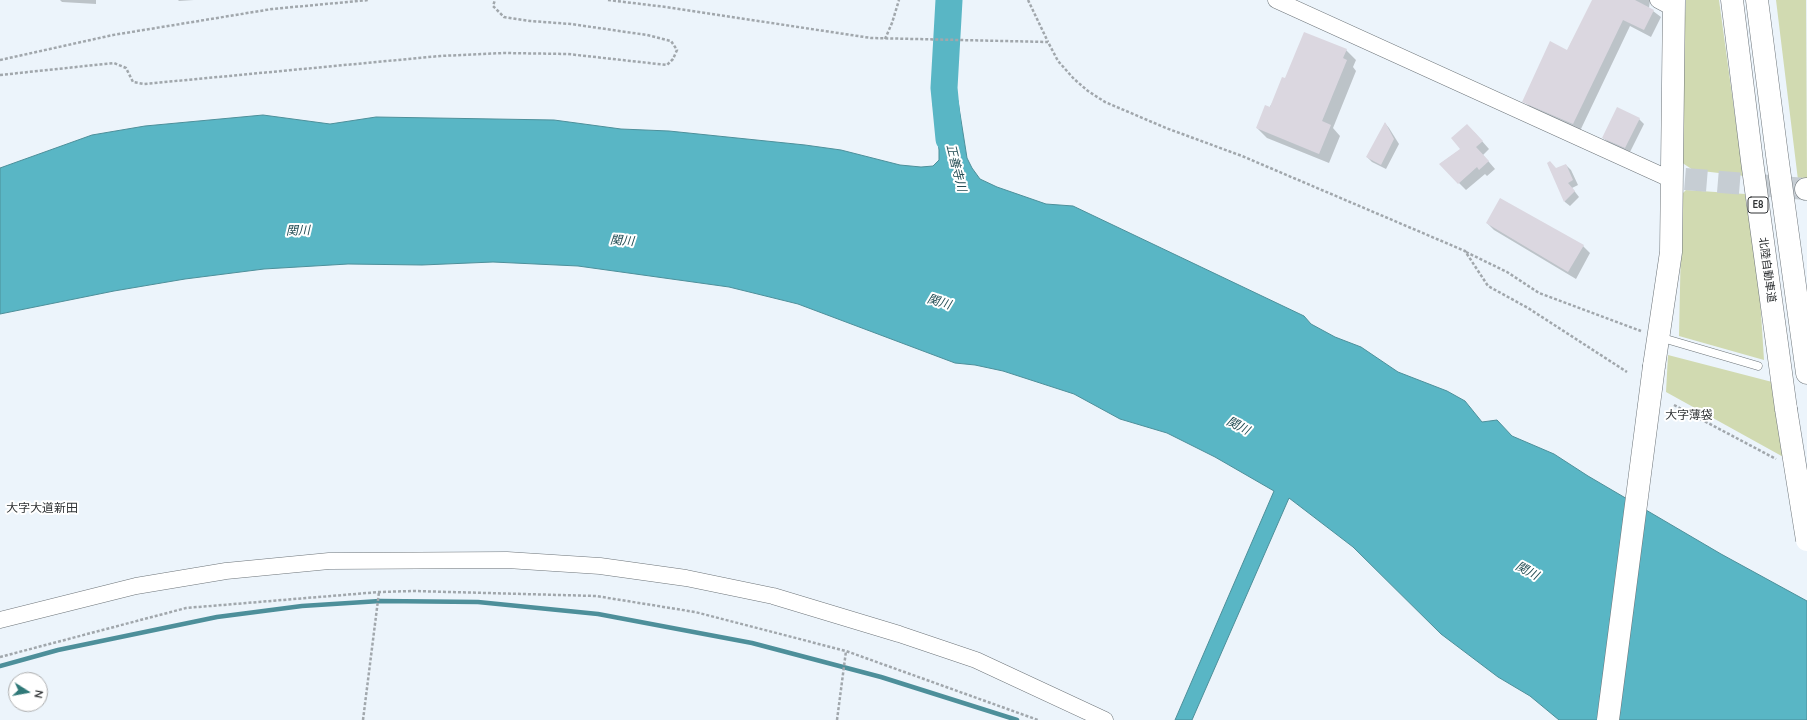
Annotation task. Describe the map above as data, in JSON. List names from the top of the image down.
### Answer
{
  "streets": {
    "main road": ["E8", "北陸自動車道"]
  },
  "districts": ["大字薄袋", "大字大道新田"],
  "water": ["正善寺川", "関川"],
  "north": "right"
}
